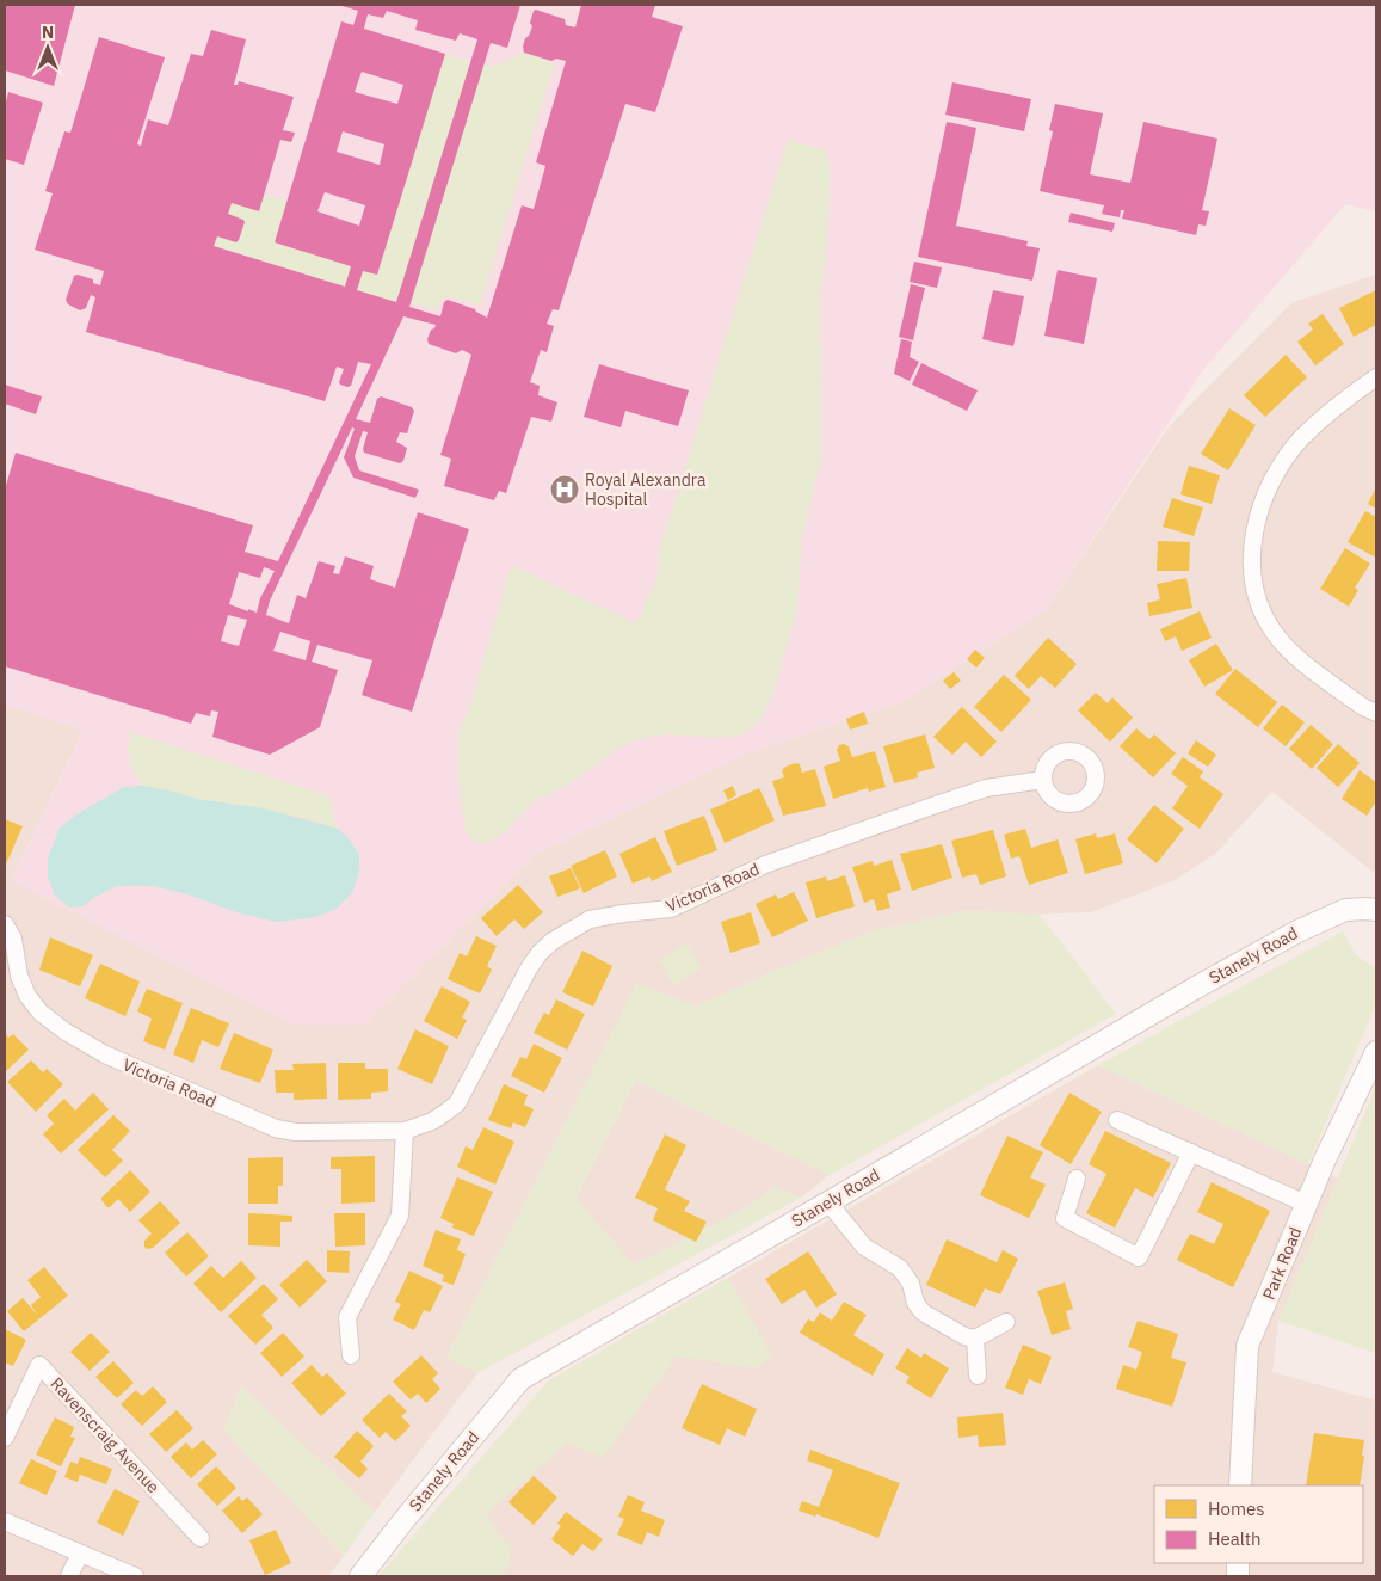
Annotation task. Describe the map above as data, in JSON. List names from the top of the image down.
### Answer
{
  "streets": {
    "street": [
      "Victoria Road",
      "Stanely Road",
      "Park Road",
      "Ravenscraig Avenue"
    ]
  },
  "places": {
    "hospital": ["Royal Alexandra Hospital"]
  },
  "legend": ["Homes", "Health"],
  "north": "top"
}
